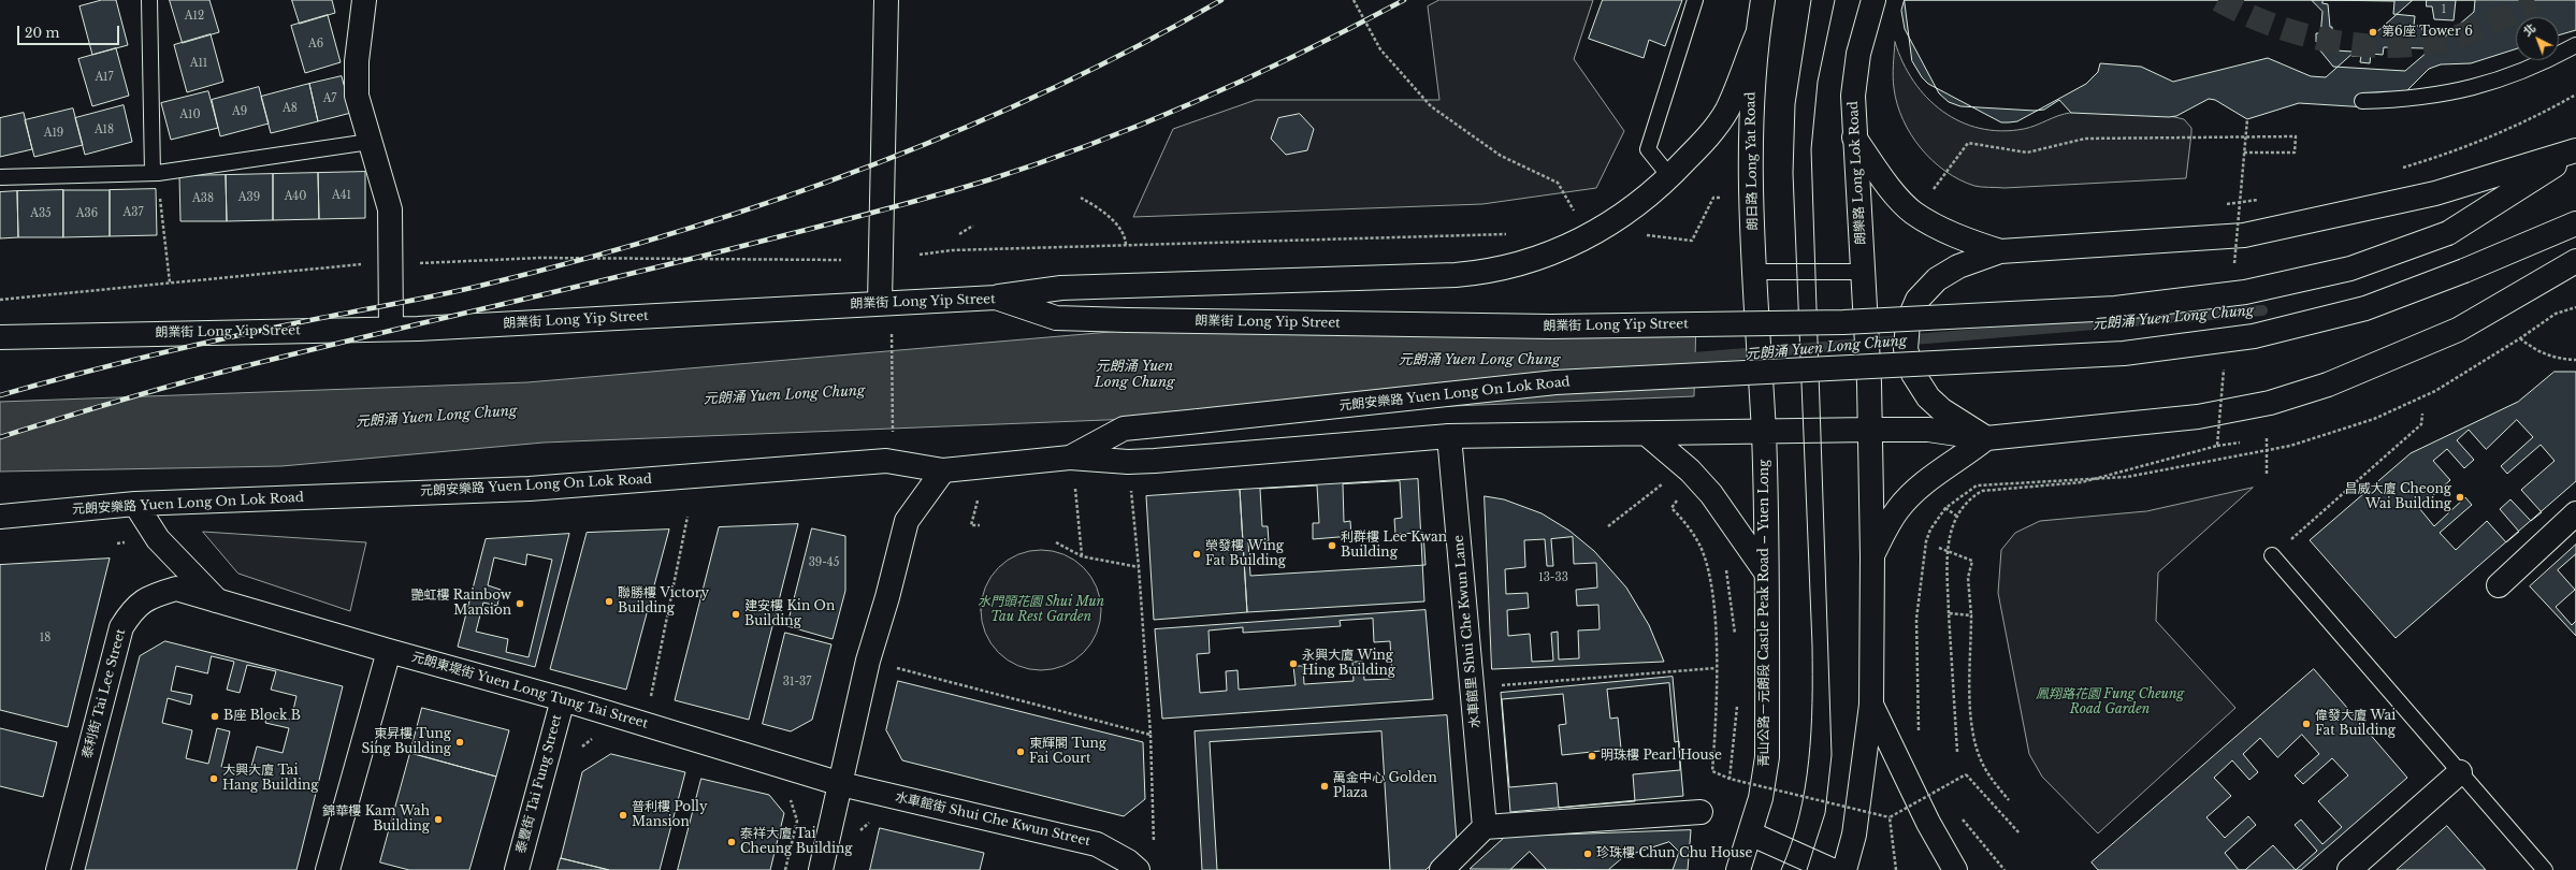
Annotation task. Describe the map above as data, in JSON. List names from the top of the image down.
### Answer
{
  "streets": {
    "main road": [
      "朗日路 Long Yat Road",
      "朗樂路 Long Lok Road",
      "朗業街 Long Yip Street",
      "元朗安樂路 Yuen Long On Lok Road",
      "青山公路－元朗段 Castle Peak Road – Yuen Long",
      "水車館里 Shui Che Kwun Lane",
      "元朗東堤街 Yuen Long Tung Tai Street",
      "泰利街 Tai Lee Street",
      "泰豐街 Tai Fung Street",
      "水車館街 Shui Che Kwun Street"
    ]
  },
  "crossings": [
    ["朗日路 Long Yat Road", "青山公路－元朗段 Castle Peak Road – Yuen Long"],
    ["元朗安樂路 Yuen Long On Lok Road", "青山公路－元朗段 Castle Peak Road – Yuen Long"],
    ["元朗安樂路 Yuen Long On Lok Road", "水車館里 Shui Che Kwun Lane"],
    ["元朗東堤街 Yuen Long Tung Tai Street", "泰利街 Tai Lee Street"],
    ["元朗東堤街 Yuen Long Tung Tai Street", "泰豐街 Tai Fung Street"],
    ["元朗東堤街 Yuen Long Tung Tai Street", "水車館街 Shui Che Kwun Street"]
  ],
  "water": ["元朗涌 Yuen Long Chung"],
  "parks": ["水門頭花園 Shui Mun Tau Rest Garden", "鳳翔路花園 Fung Cheung Road Garden"],
  "places": [
    "第6座 Tower 6",
    "昌威大廈 Cheong Wai Building",
    "利群樓 Lee Kwan Building",
    "榮發樓 Wing Fat Building",
    "聯勝樓 Victory Building",
    "艷虹樓 Rainbow Mansion",
    "建安樓 Kin On Building",
    "永興大廈 Wing Hing Building",
    "B座 Block B",
    "偉發大廈 Wai Fat Building",
    "東昇樓 Tung Sing Building",
    "東輝閣 Tung Fai Court",
    "明珠樓 Pearl House",
    "大興大廈 Tai Hang Building",
    "萬金中心 Golden Plaza",
    "普利樓 Polly Mansion",
    "錦華樓 Kam Wah Building",
    "泰祥大廈 Tai Cheung Building",
    "珍珠樓 Chun Chu House"
  ],
  "house_numbers": [
    "1",
    "A12",
    "A6",
    "A11",
    "A17",
    "A7",
    "A8",
    "A9",
    "A10",
    "A18",
    "A19",
    "A41",
    "A40",
    "A39",
    "A38",
    "A37",
    "A35",
    "A36",
    "39-45",
    "13-33",
    "18",
    "31-37"
  ],
  "scale_bar": "20 m",
  "north": "top left"
}
